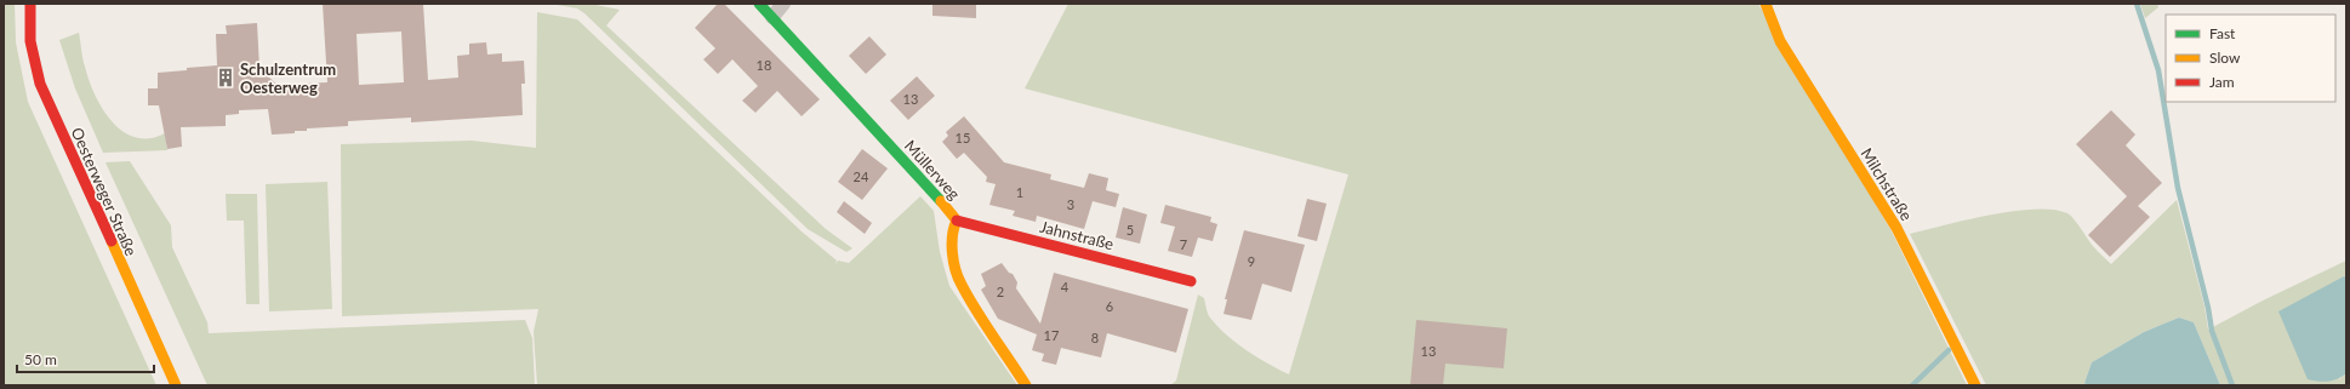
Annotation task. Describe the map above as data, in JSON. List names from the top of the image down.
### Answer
{
  "streets": {
    "street": [
      "Müllerweg",
      "Milchstraße",
      "Oesterweger Straße",
      "Jahnstraße"
    ]
  },
  "crossings": [
    ["Müllerweg", "Jahnstraße"]
  ],
  "places": {
    "building": ["Schulzentrum Oesterweg"]
  },
  "house_numbers": [
    "18",
    "13",
    "15",
    "24",
    "1",
    "3",
    "5",
    "7",
    "9",
    "4",
    "2",
    "6",
    "17",
    "8",
    "13"
  ],
  "legend": ["Fast", "Slow", "Jam"],
  "scale_bar": "50 m"
}
